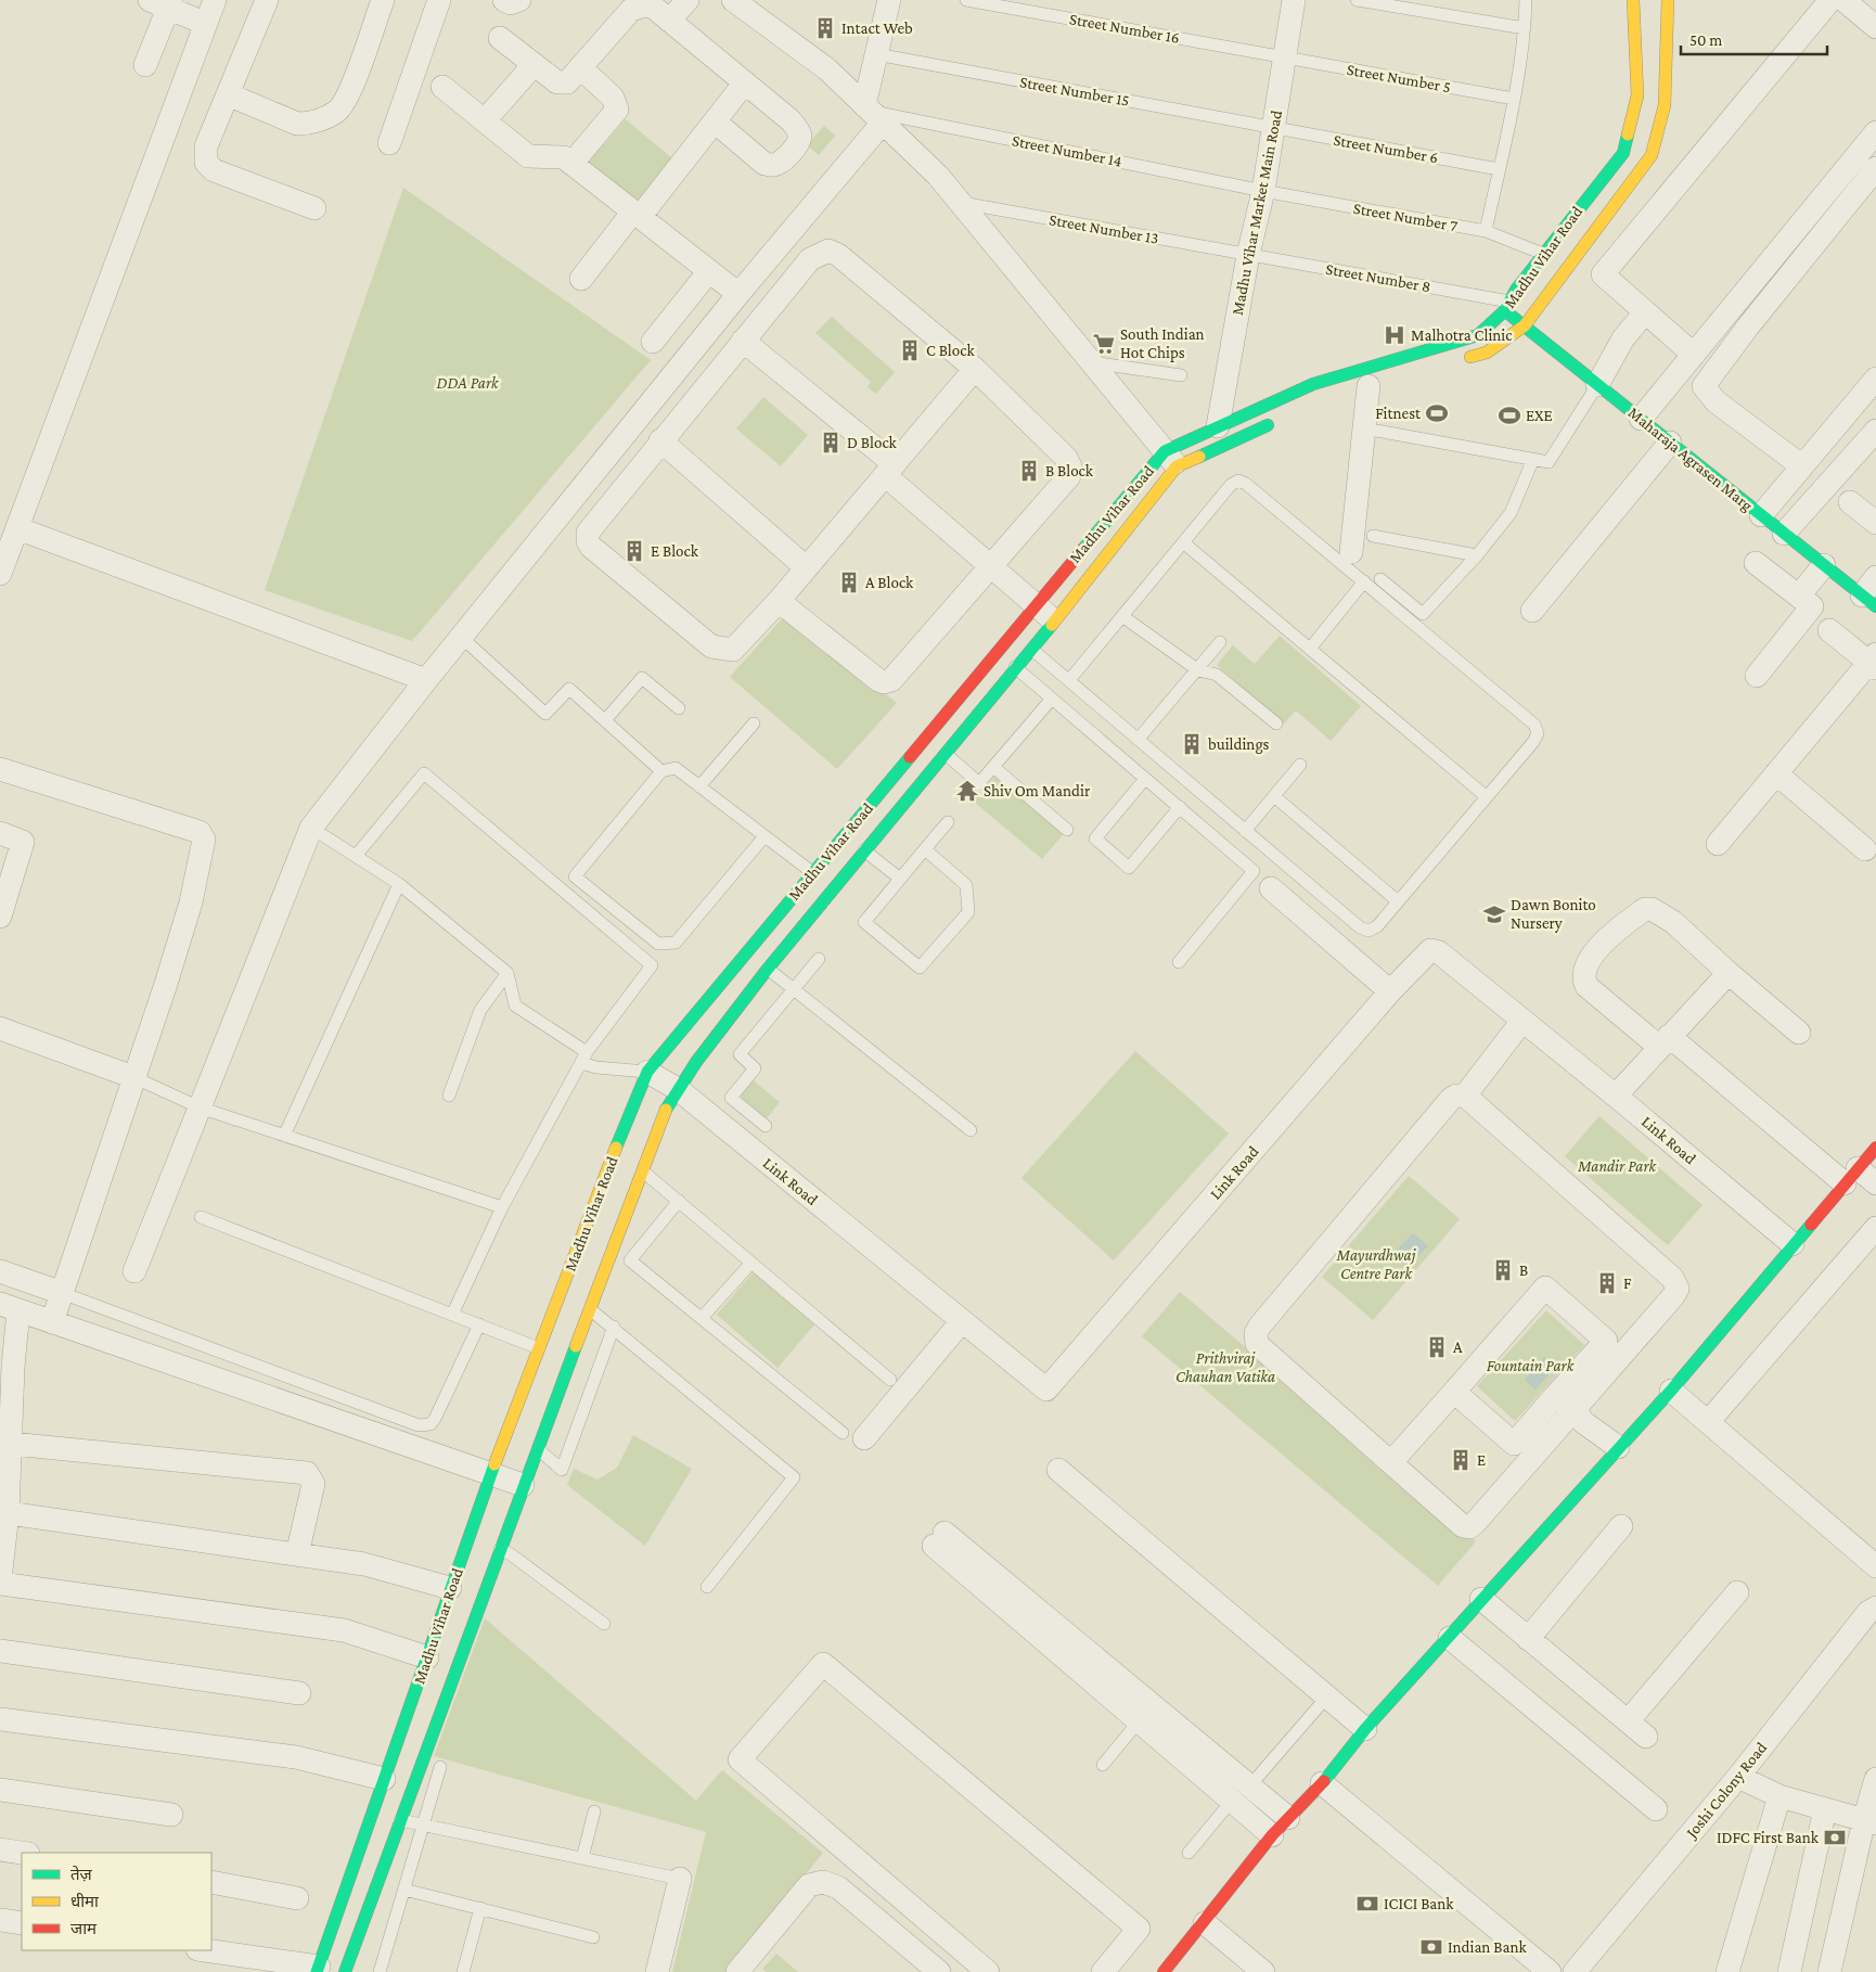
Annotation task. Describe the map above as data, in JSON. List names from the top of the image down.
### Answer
{
  "streets": {
    "street": [
      "Madhu Vihar Market Main Road",
      "Madhu Vihar Road",
      "Maharaja Agrasen Marg",
      "Link Road",
      "Joshi Colony Road"
    ],
    "lane": [
      "Street Number 16",
      "Street Number 5",
      "Street Number 15",
      "Street Number 6",
      "Street Number 14",
      "Street Number 7",
      "Street Number 13",
      "Street Number 8"
    ]
  },
  "crossings": [
    ["Street Number 16", "Street Number 5"],
    ["Street Number 16", "Madhu Vihar Market Main Road"],
    ["Street Number 5", "Madhu Vihar Market Main Road"],
    ["Street Number 15", "Street Number 6"],
    ["Street Number 15", "Madhu Vihar Market Main Road"],
    ["Street Number 6", "Madhu Vihar Market Main Road"],
    ["Street Number 14", "Madhu Vihar Market Main Road"],
    ["Street Number 14", "Street Number 7"],
    ["Madhu Vihar Market Main Road", "Street Number 7"],
    ["Madhu Vihar Market Main Road", "Street Number 13"],
    ["Madhu Vihar Market Main Road", "Madhu Vihar Road"],
    ["Madhu Vihar Market Main Road", "Street Number 8"],
    ["Street Number 7", "Madhu Vihar Road"],
    ["Street Number 13", "Street Number 8"],
    ["Madhu Vihar Road", "Street Number 8"],
    ["Madhu Vihar Road", "Maharaja Agrasen Marg"],
    ["Madhu Vihar Road", "Link Road"],
    ["Street Number 8", "Maharaja Agrasen Marg"]
  ],
  "parks": [
    "DDA Park",
    "Mandir Park",
    "Mayurdhwaj Centre Park",
    "Prithviraj Chauhan Vatika",
    "Fountain Park"
  ],
  "places": {
    "building": [
      "Intact Web",
      "C Block",
      "D Block",
      "B Block",
      "E Block",
      "A Block",
      "buildings",
      "B",
      "F",
      "A",
      "E"
    ],
    "hospital": ["Malhotra Clinic"],
    "supermarket": ["South Indian Hot Chips"],
    "sports": ["Fitnest", "EXE"],
    "temple": ["Shiv Om Mandir"],
    "school or university": ["Dawn Bonito Nursery"],
    "bank": ["IDFC First Bank", "ICICI Bank", "Indian Bank"]
  },
  "legend": ["तेज़", "धीमा", "जाम"],
  "scale_bar": "50 m"
}
